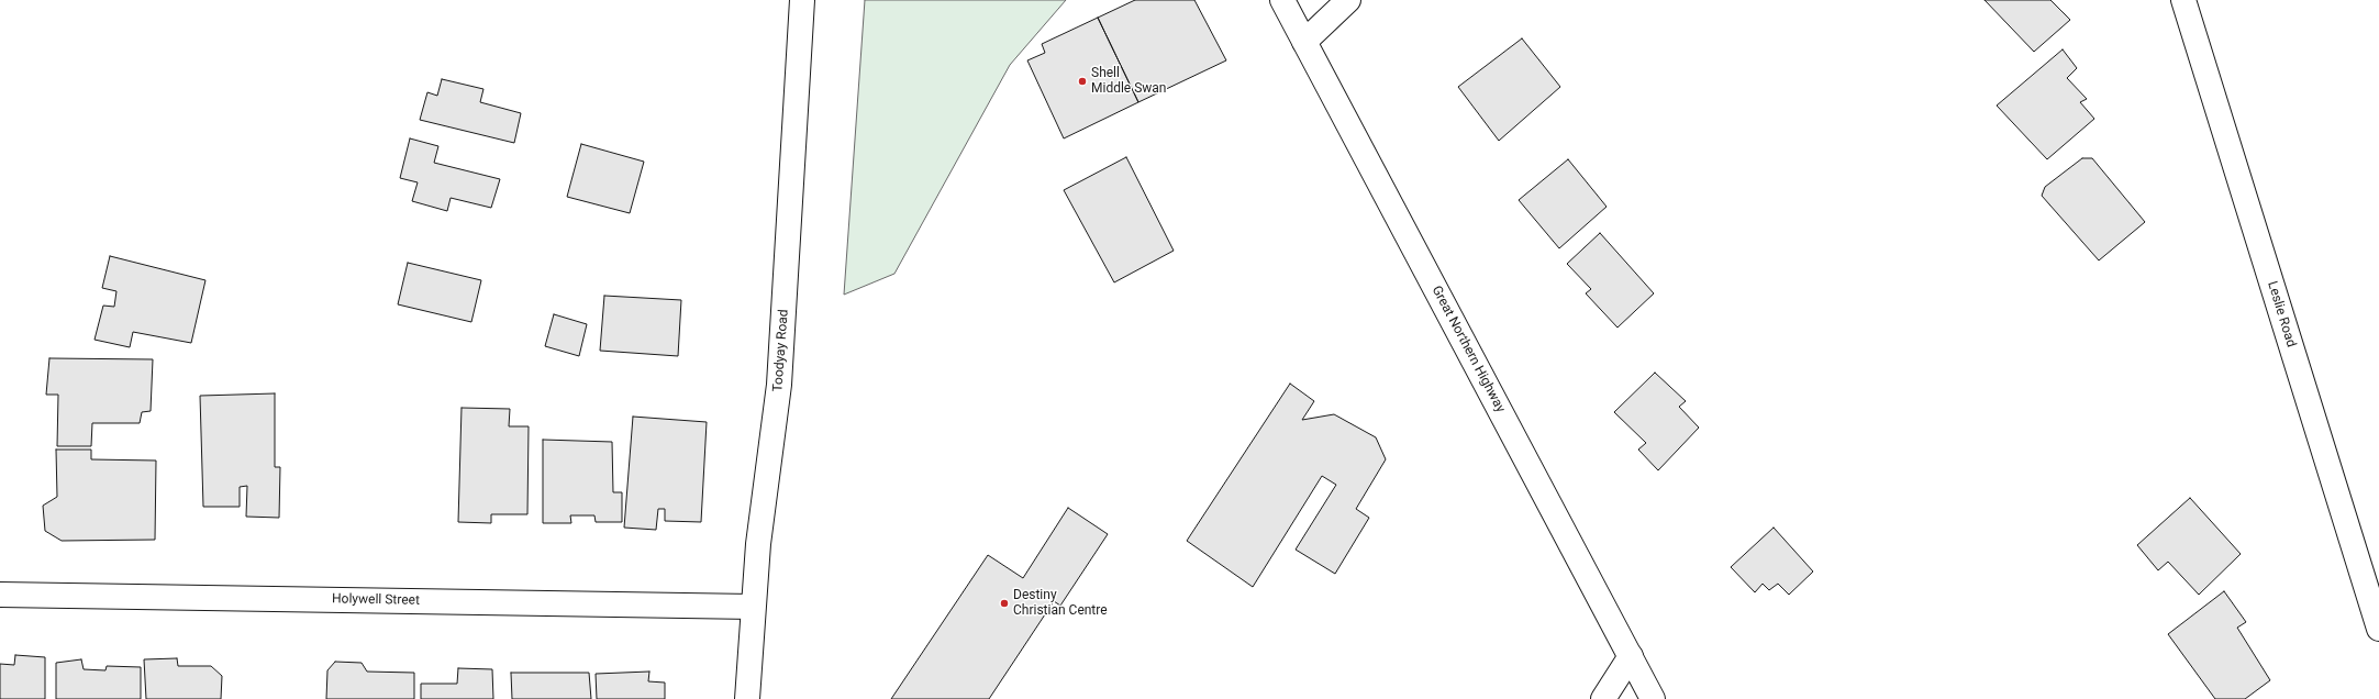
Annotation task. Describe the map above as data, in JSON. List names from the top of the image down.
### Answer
{
  "streets": {
    "street": [
      "Leslie Road",
      "Great Northern Highway",
      "Toodyay Road",
      "Holywell Street"
    ]
  },
  "crossings": [
    ["Toodyay Road", "Holywell Street"]
  ],
  "places": ["Shell Middle Swan", "Destiny Christian Centre"]
}
